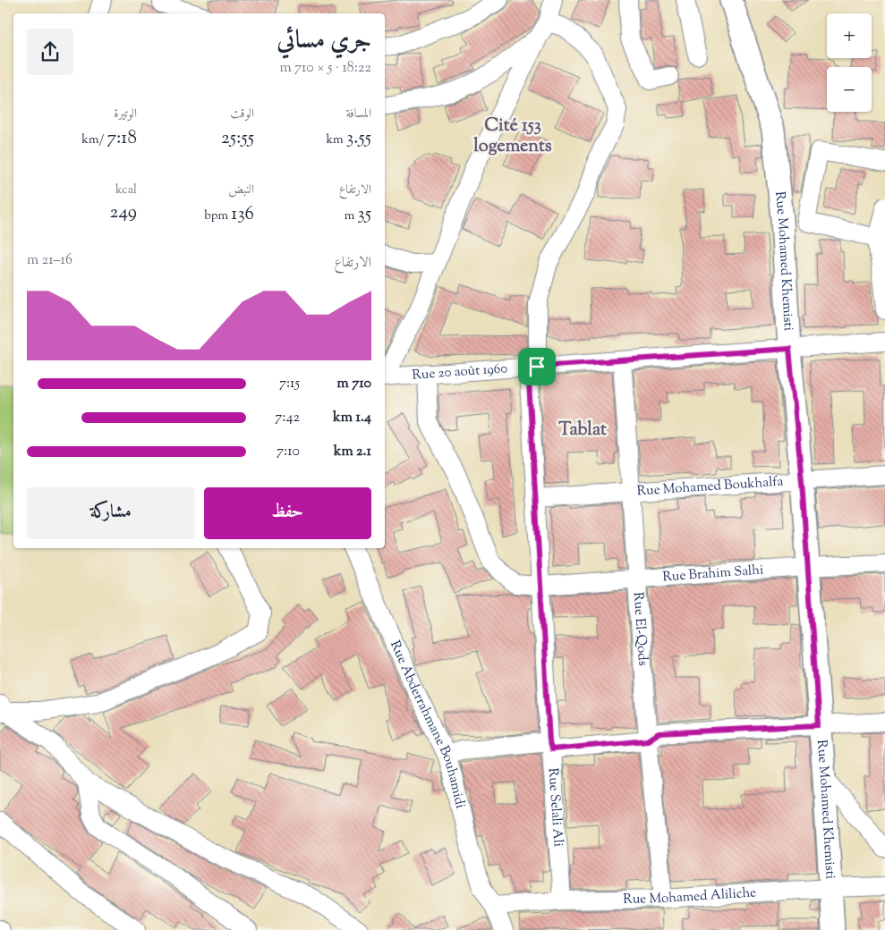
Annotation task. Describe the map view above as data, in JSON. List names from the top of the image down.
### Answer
{
  "streets": {
    "main road": ["Rue Mohamed Khemisti"],
    "street": [
      "Rue 20 août 1960",
      "Rue Mohamed Boukhalfa",
      "Rue Brahim Salhi",
      "Rue El-Qods",
      "Rue Abderrahmane Bouhamidi",
      "Rue Selali Ali",
      "Rue Mohamed Aliliche"
    ]
  },
  "crossings": [
    ["Rue Mohamed Khemisti", "Rue 20 août 1960"],
    ["Rue Mohamed Khemisti", "Rue Mohamed Boukhalfa"],
    ["Rue Mohamed Khemisti", "Rue Brahim Salhi"],
    ["Rue Mohamed Khemisti", "Rue Mohamed Aliliche"],
    ["Rue 20 août 1960", "Rue Brahim Salhi"],
    ["Rue 20 août 1960", "Rue El-Qods"],
    ["Rue 20 août 1960", "Rue Selali Ali"],
    ["Rue Mohamed Boukhalfa", "Rue El-Qods"],
    ["Rue Mohamed Boukhalfa", "Rue Selali Ali"],
    ["Rue Brahim Salhi", "Rue El-Qods"],
    ["Rue Brahim Salhi", "Rue Selali Ali"],
    ["Rue El-Qods", "Rue Mohamed Aliliche"],
    ["Rue Abderrahmane Bouhamidi", "Rue Mohamed Aliliche"],
    ["Rue Selali Ali", "Rue Mohamed Aliliche"]
  ],
  "districts": ["Cité 153 logements", "Tablat"],
  "page": {
    "map_buttons": ["+", "−"],
    "heading": ["جري مسائي", "18:22 · 5 × 710 m"],
    "stats": [
      ["المسافة", "3.55 km"],
      ["الوقت", "25:55"],
      ["الوتيرة", "7:18 /km"],
      ["الارتفاع", "35 m"],
      ["النبض", "136 bpm"],
      ["kcal", "249"]
    ],
    "chart": ["الارتفاع", "16–21 m"],
    "list": [
      {
        "name": "710 m",
        "note": "7:15"
      },
      {
        "name": "1.4 km",
        "note": "7:42"
      },
      {
        "name": "2.1 km",
        "note": "7:10"
      }
    ],
    "buttons": ["حفظ", "مشاركة"]
  }
}
